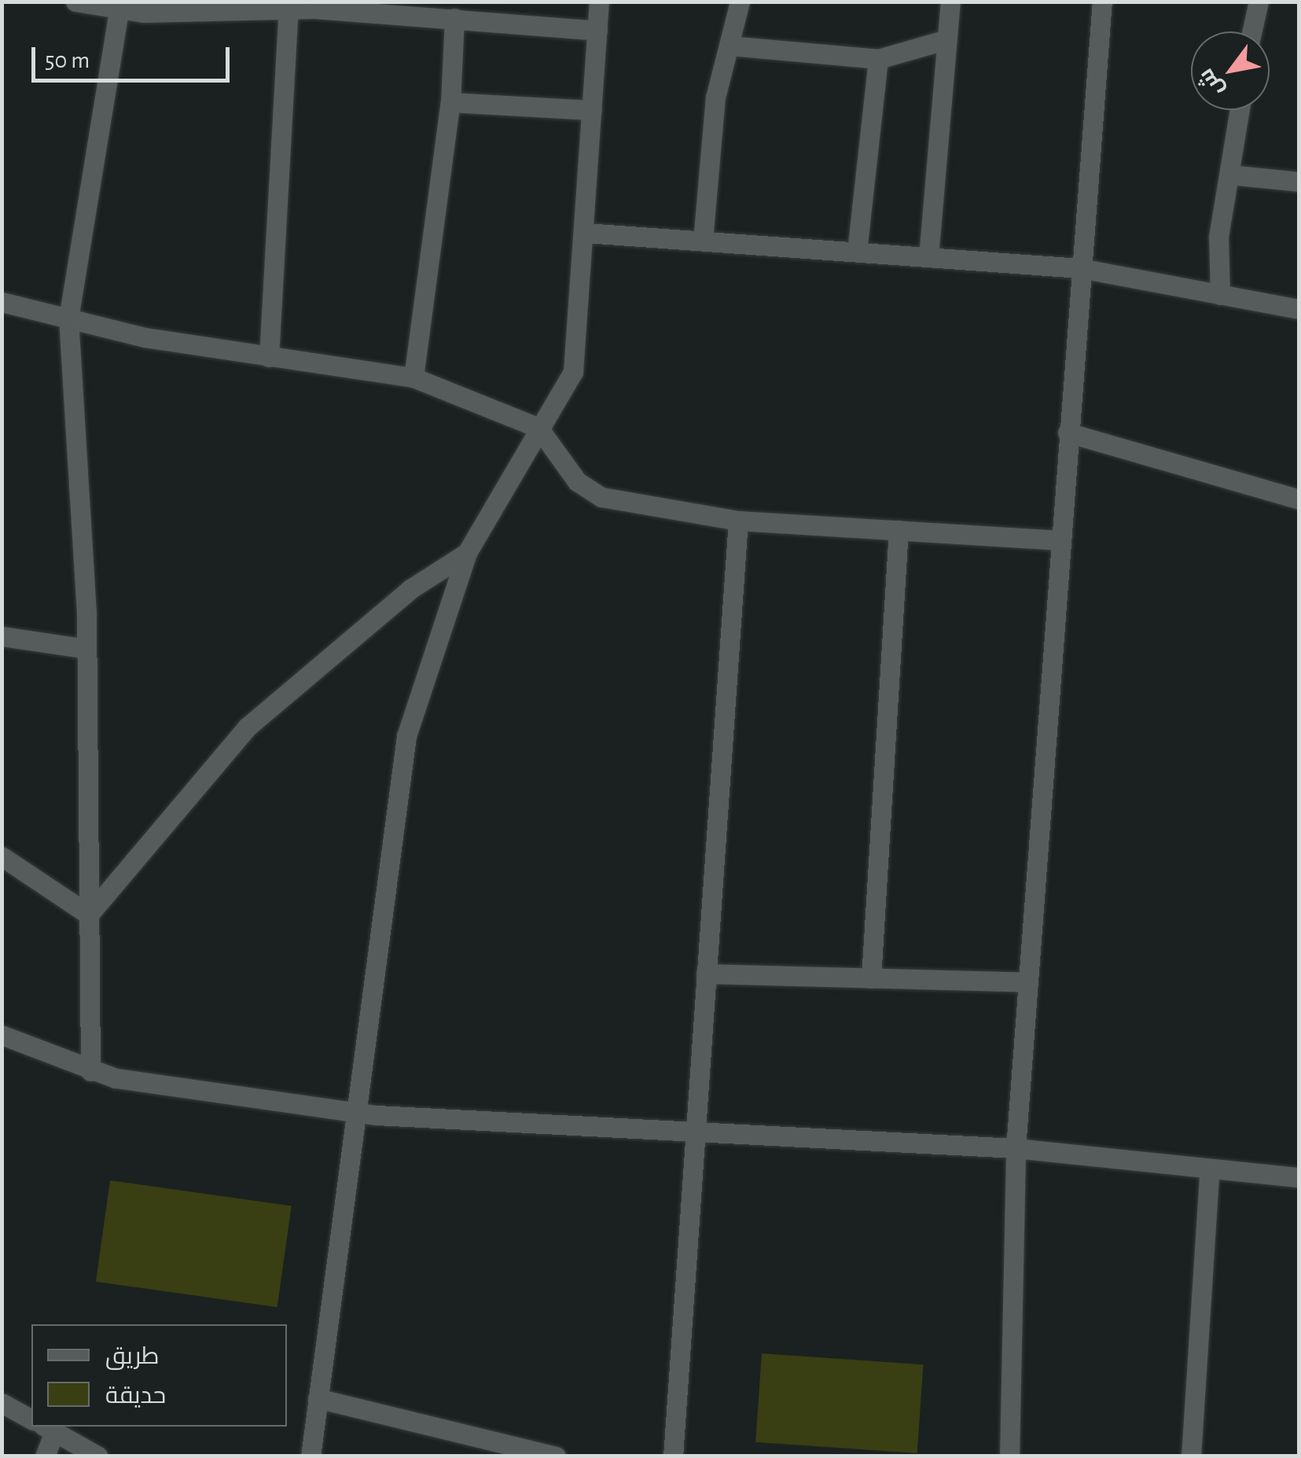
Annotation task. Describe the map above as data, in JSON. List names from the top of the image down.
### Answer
{
  "legend": ["طريق", "حديقة"],
  "scale_bar": "50 m",
  "north": "bottom left"
}
